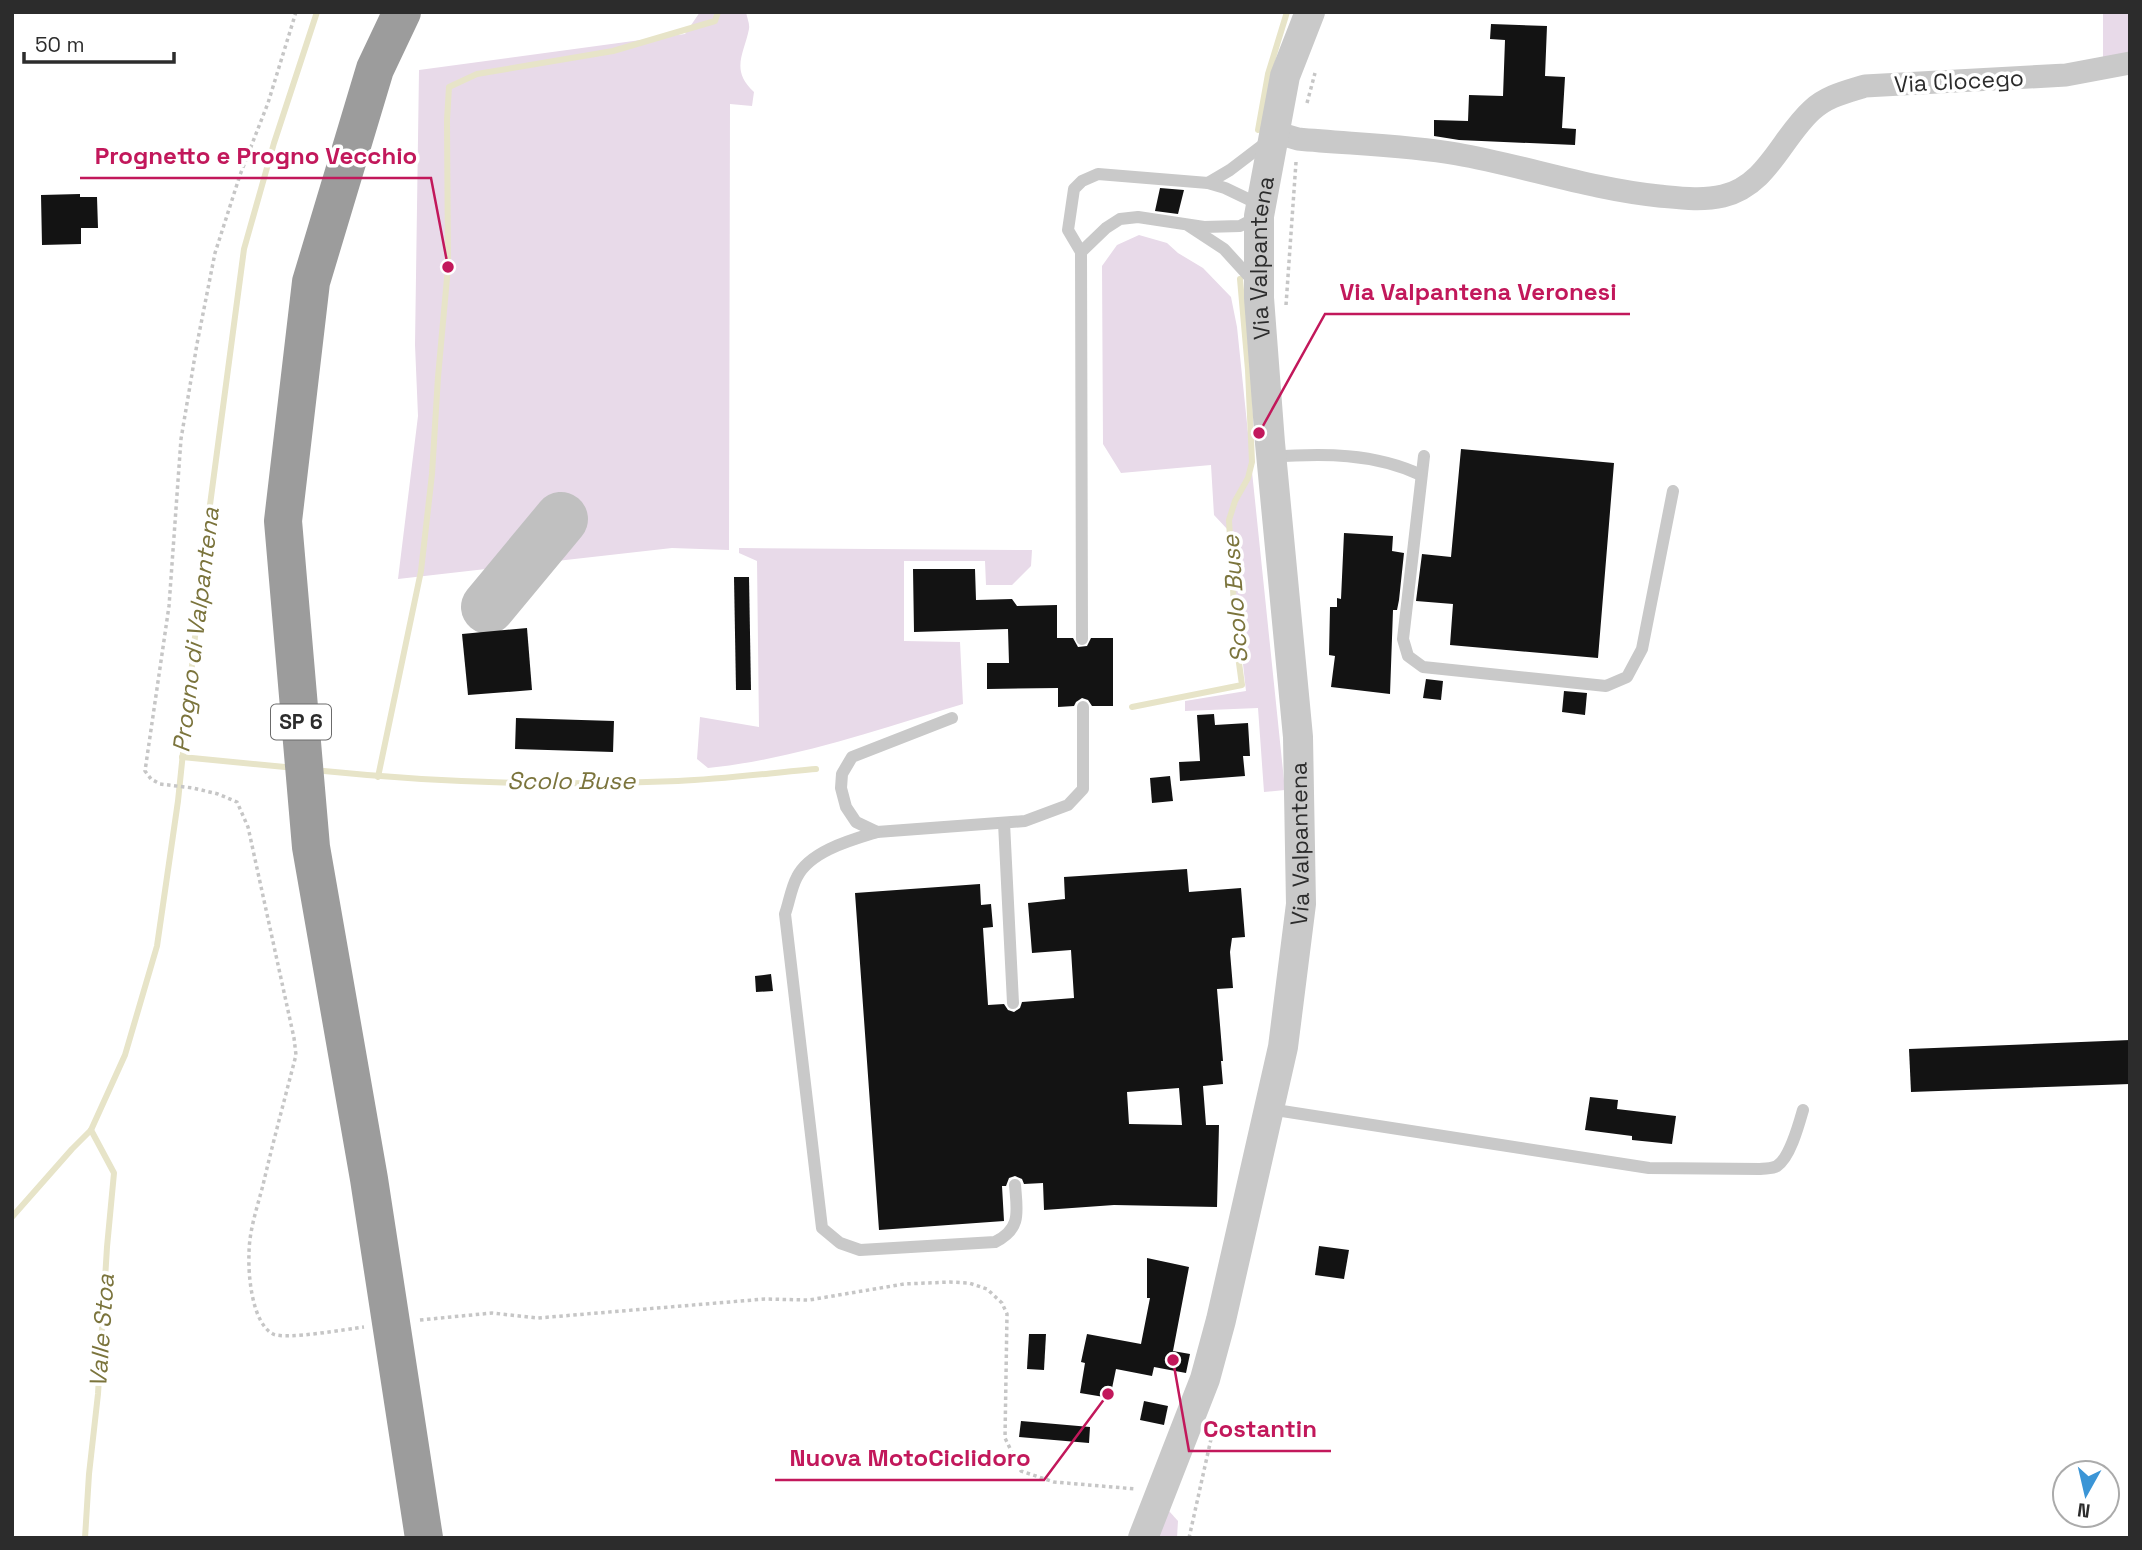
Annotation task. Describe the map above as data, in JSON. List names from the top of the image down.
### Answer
{
  "streets": {
    "highway": ["SP 6"],
    "street": ["Via Clocego", "Via Valpantena"]
  },
  "crossings": [
    ["Via Clocego", "Via Valpantena"]
  ],
  "water": ["Scolo Buse", "Progno di Valpantena", "Valle Stoa"],
  "places": [
    "Prognetto e Progno Vecchio",
    "Via Valpantena Veronesi",
    "Costantin",
    "Nuova MotoCiclidoro"
  ],
  "scale_bar": "50 m",
  "north": "bottom"
}
